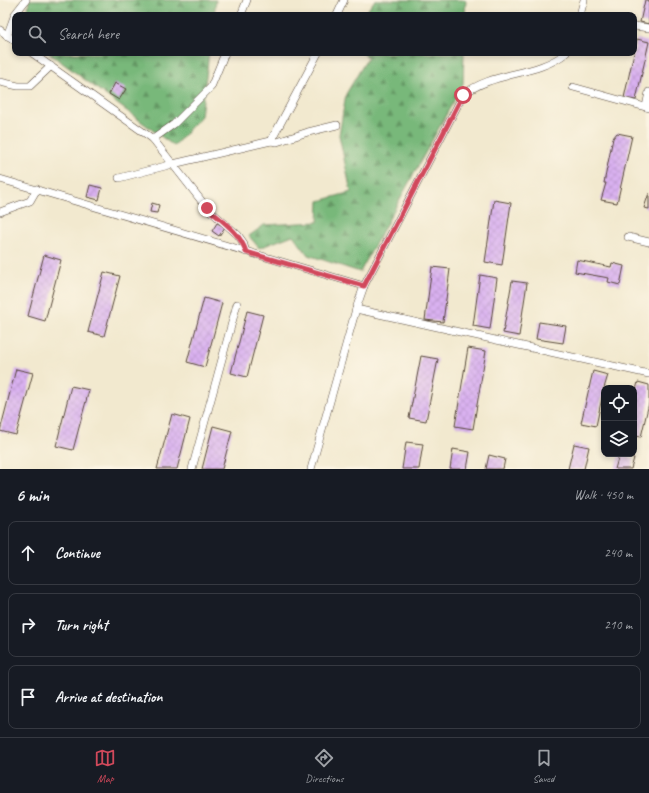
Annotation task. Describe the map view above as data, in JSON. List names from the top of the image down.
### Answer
{
  "page": {
    "search": "Search here",
    "heading": ["6 min", "Walk · 450 m"],
    "list": [
      ["Continue", "240 m"],
      ["Turn right", "210 m"],
      "Arrive at destination"
    ],
    "nav": ["Map", "Directions", "Saved"]
  }
}
